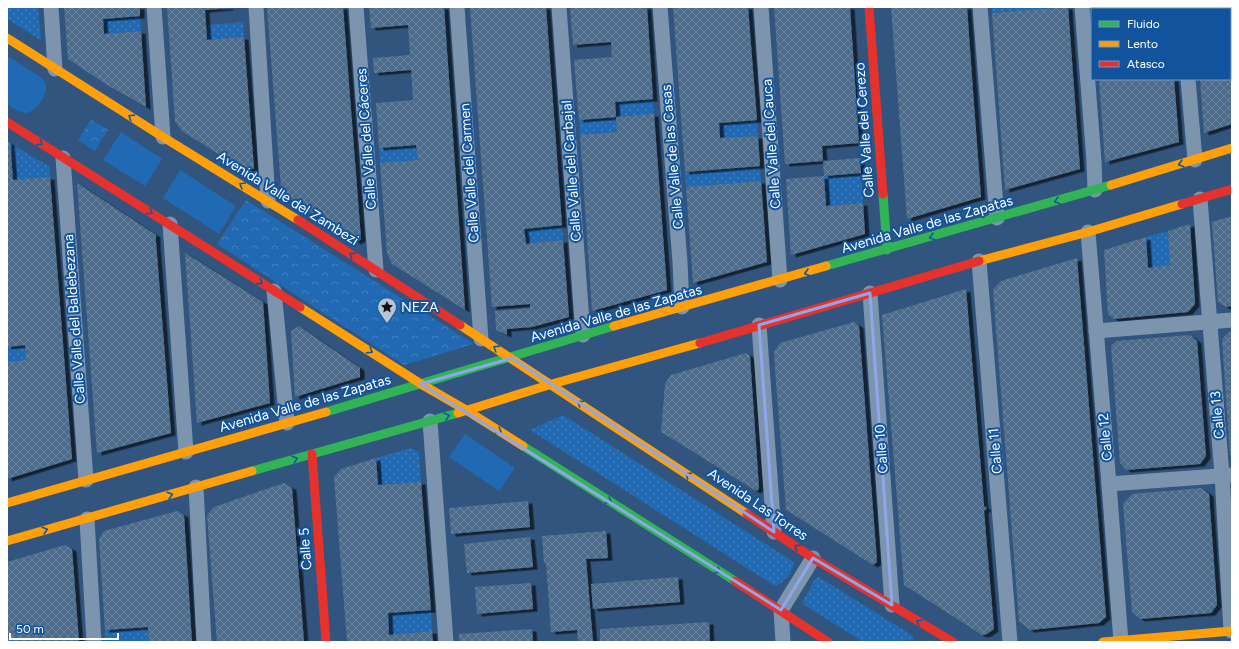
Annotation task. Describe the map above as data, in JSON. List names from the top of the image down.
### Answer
{
  "streets": {
    "main road": [
      "Calle Valle del Cerezo",
      "Avenida Valle del Zambezi",
      "Avenida Valle de las Zapatas",
      "Avenida Las Torres",
      "Calle 5"
    ],
    "street": [
      "Calle Valle del Cáceres",
      "Calle Valle del Cauca",
      "Calle Valle de las Casas",
      "Calle Valle del Carbajal",
      "Calle Valle del Carmen",
      "Calle Valle del Baldebezana",
      "Calle 13",
      "Calle 12",
      "Calle 10",
      "Calle 11"
    ]
  },
  "crossings": [
    ["Calle Valle del Cerezo", "Avenida Valle de las Zapatas"],
    ["Calle Valle del Cáceres", "Avenida Valle del Zambezi"],
    ["Calle Valle del Cauca", "Avenida Valle de las Zapatas"],
    ["Calle Valle de las Casas", "Avenida Valle de las Zapatas"],
    ["Calle Valle del Carbajal", "Avenida Valle de las Zapatas"],
    ["Calle Valle del Carmen", "Avenida Valle del Zambezi"],
    ["Avenida Valle del Zambezi", "Avenida Valle de las Zapatas"],
    ["Avenida Valle del Zambezi", "Avenida Las Torres"],
    ["Avenida Valle de las Zapatas", "Calle Valle del Baldebezana"],
    ["Calle 10", "Avenida Las Torres"]
  ],
  "places": {
    "place": ["NEZA"]
  },
  "legend": ["Fluido", "Lento", "Atasco"],
  "scale_bar": "50 m"
}
